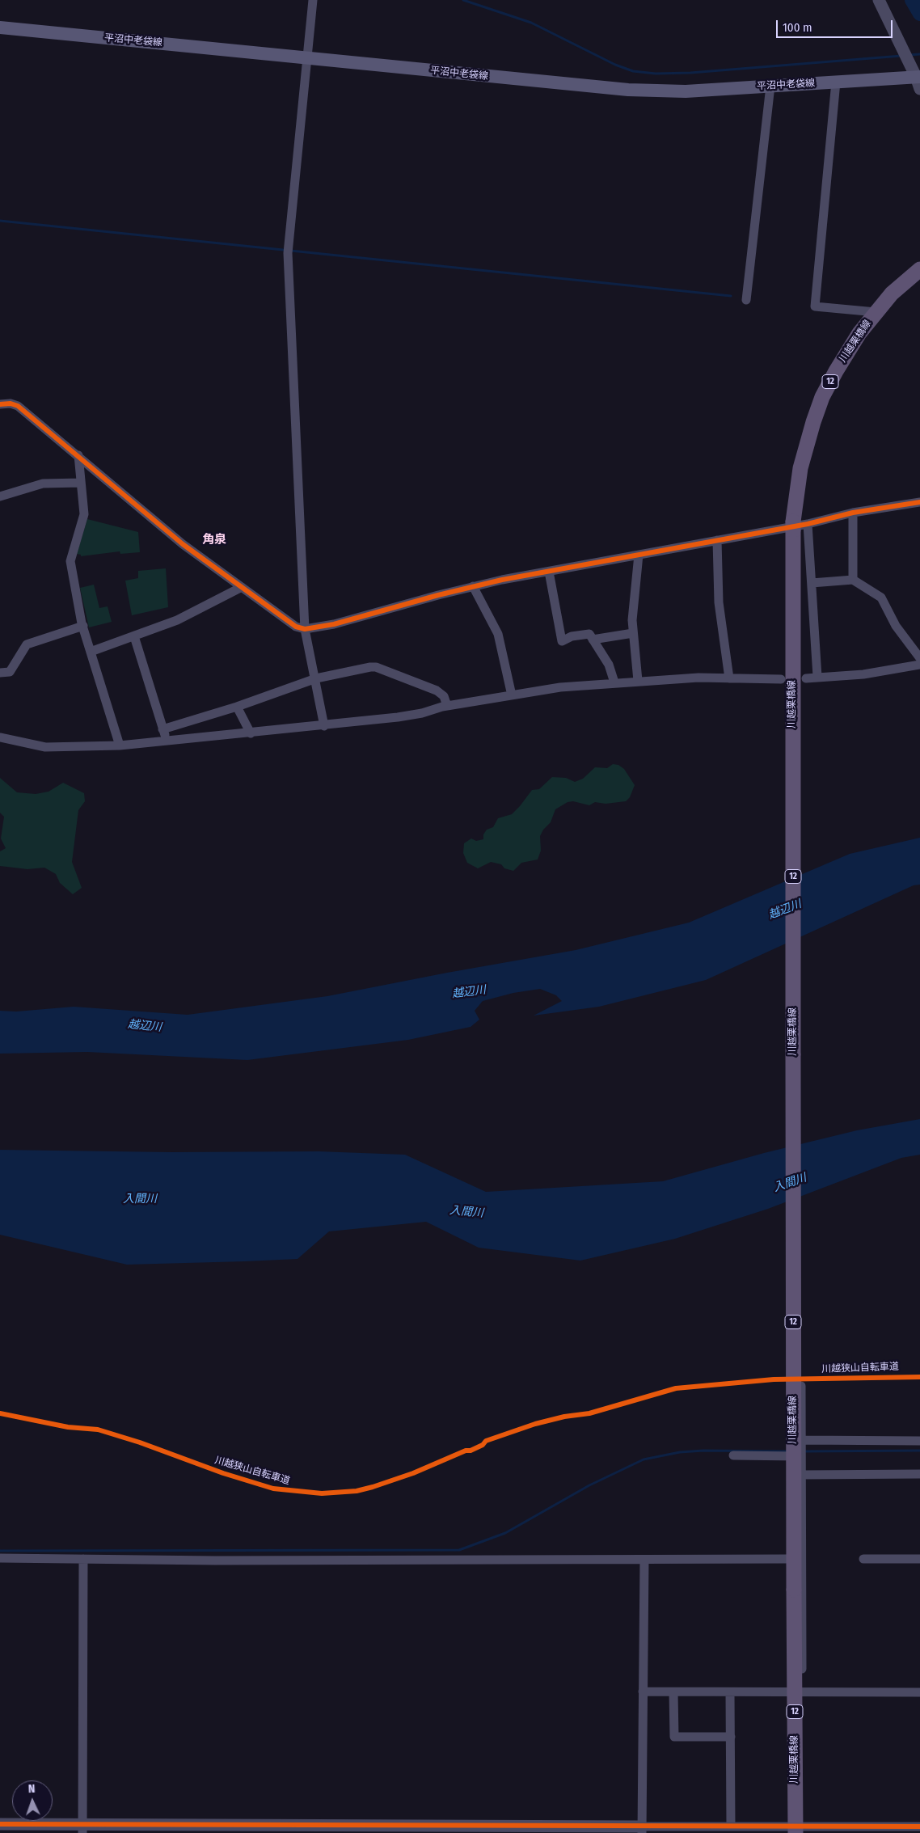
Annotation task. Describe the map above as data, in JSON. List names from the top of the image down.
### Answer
{
  "streets": {
    "main road": ["平沼中老袋線", "川越栗橋線", "12"],
    "cycle path": ["川越狭山自転車道"]
  },
  "districts": ["角泉"],
  "water": ["越辺川", "入間川"],
  "scale_bar": "100 m",
  "north": "top"
}
